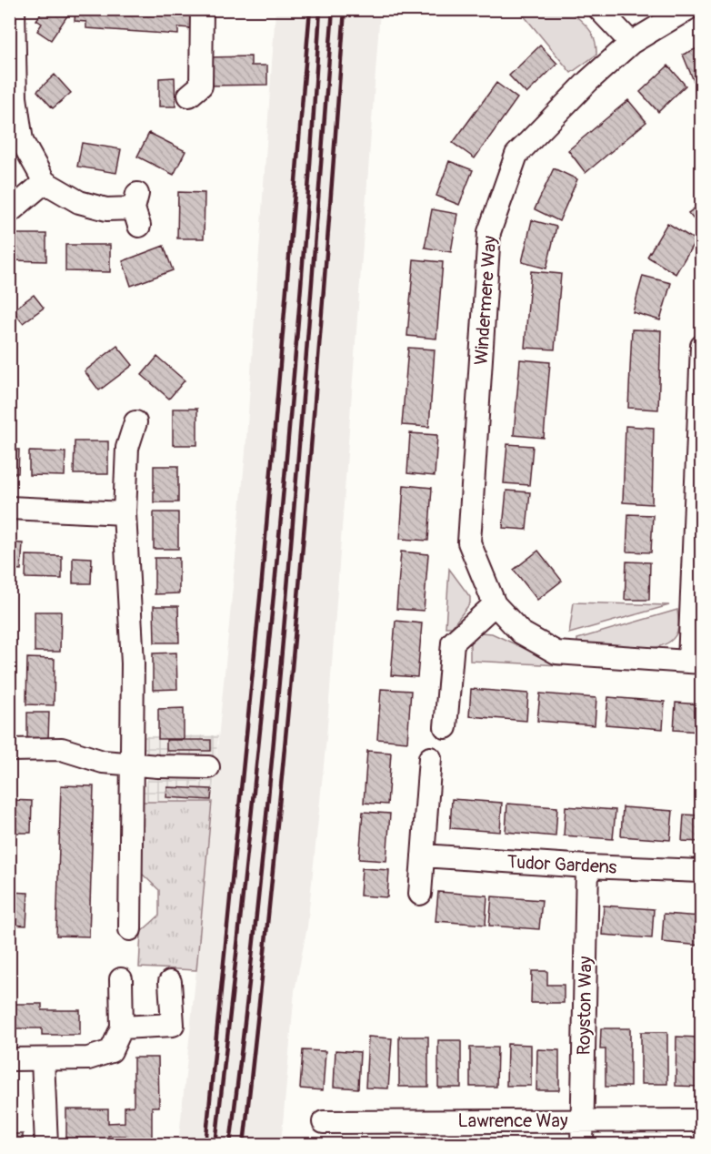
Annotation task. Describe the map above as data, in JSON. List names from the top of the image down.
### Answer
{
  "streets": {
    "street": [
      "Windermere Way",
      "Tudor Gardens",
      "Royston Way",
      "Lawrence Way"
    ]
  },
  "crossings": [
    ["Tudor Gardens", "Royston Way"],
    ["Royston Way", "Lawrence Way"]
  ]
}
